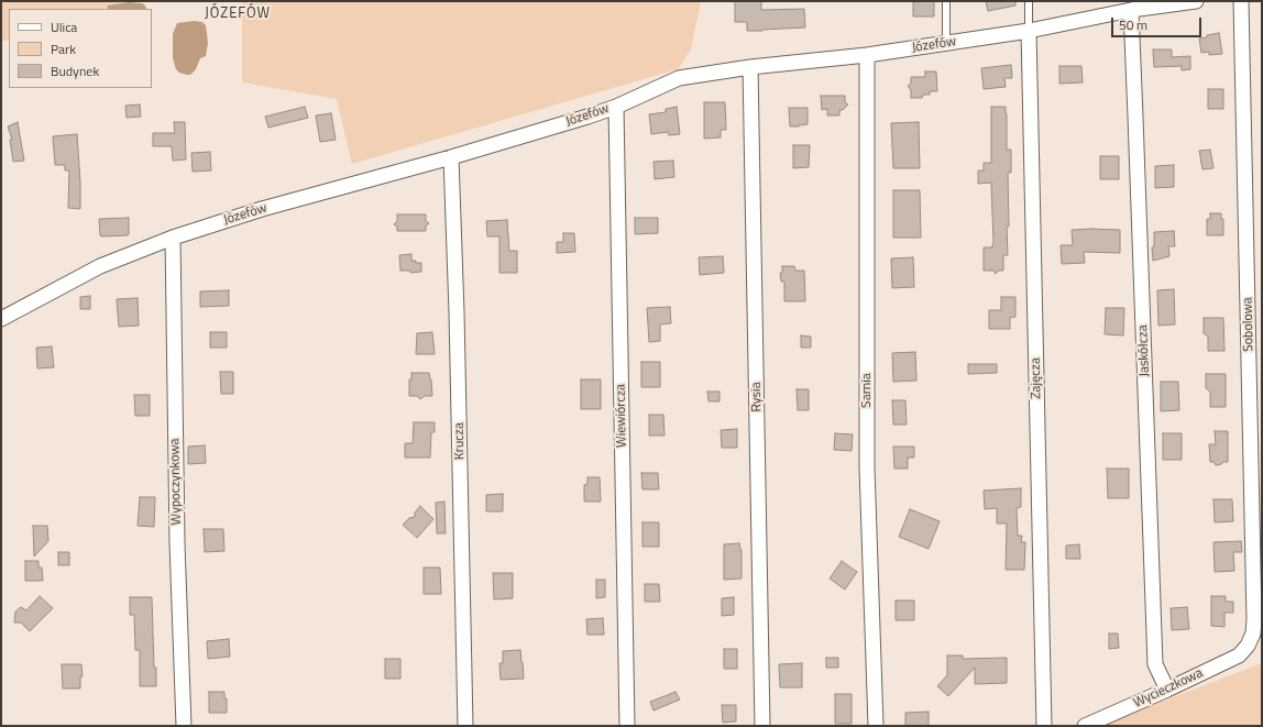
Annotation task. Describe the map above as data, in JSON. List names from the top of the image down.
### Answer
{
  "streets": {
    "street": [
      "Józefów",
      "Sobolowa",
      "Jaskółcza",
      "Zajęcza",
      "Sarnia",
      "Rysia",
      "Wiewiórcza",
      "Krucza",
      "Wypoczynkowa",
      "Wycieczkowa"
    ]
  },
  "crossings": [
    ["Józefów", "Jaskółcza"],
    ["Józefów", "Zajęcza"],
    ["Józefów", "Sarnia"],
    ["Józefów", "Rysia"],
    ["Józefów", "Wiewiórcza"],
    ["Józefów", "Krucza"],
    ["Józefów", "Wypoczynkowa"],
    ["Sobolowa", "Wycieczkowa"],
    ["Jaskółcza", "Wycieczkowa"]
  ],
  "districts": ["JÓZEFÓW"],
  "legend": ["Ulica", "Park", "Budynek"],
  "scale_bar": "50 m"
}
